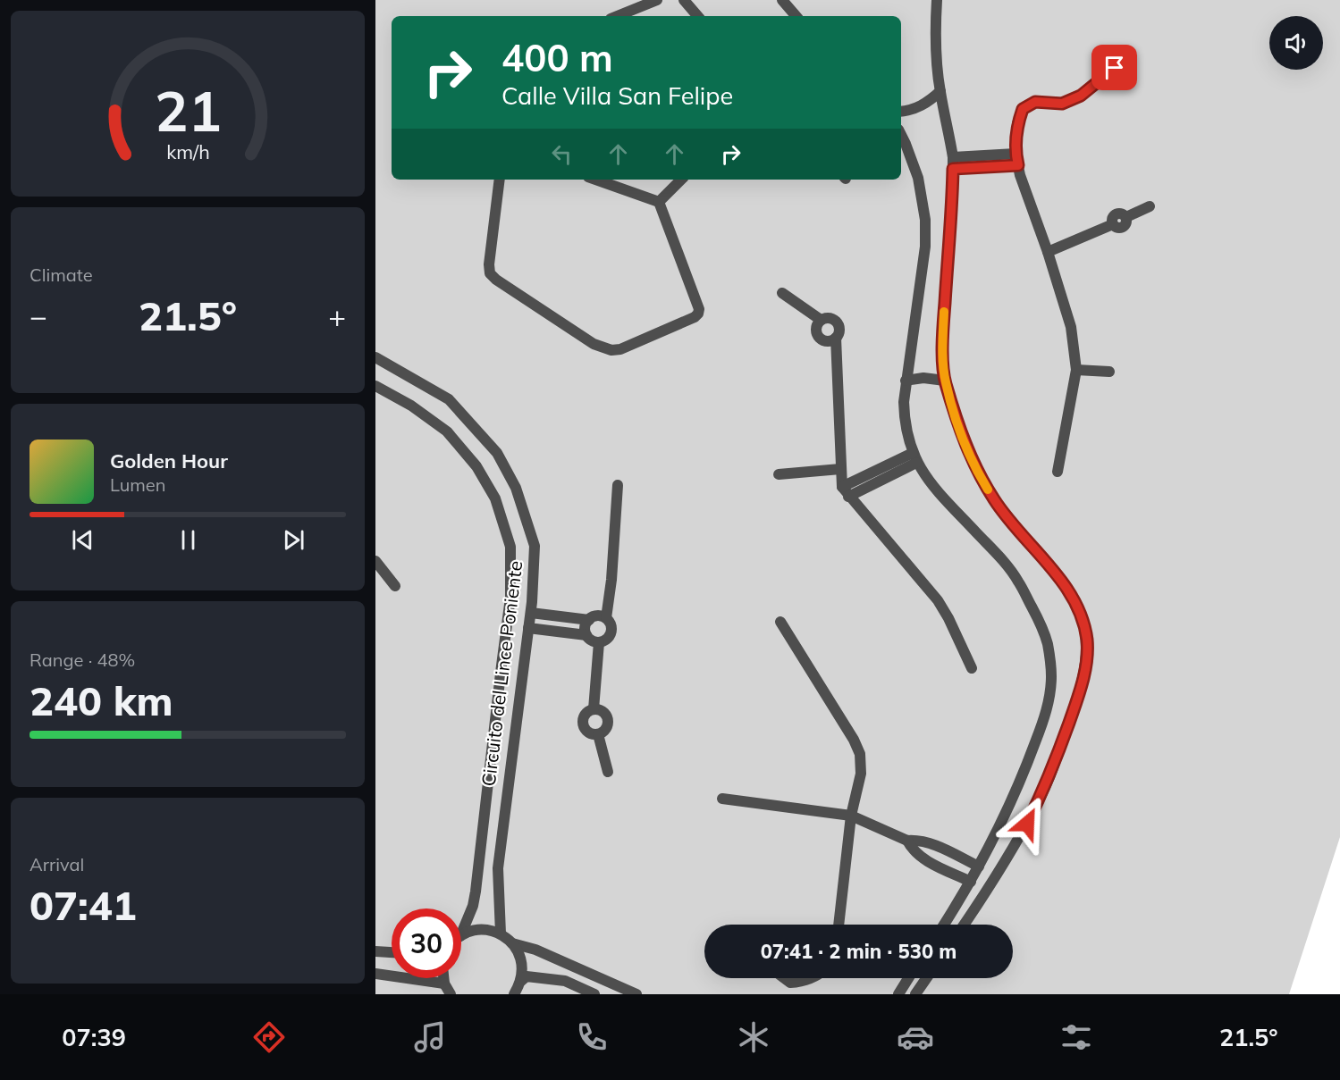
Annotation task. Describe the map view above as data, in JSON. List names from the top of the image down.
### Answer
{
  "streets": {
    "street": ["Circuito del Lince Poniente"]
  },
  "page": {
    "turn": ["400 m", "Calle Villa San Felipe"],
    "tile": [
      "Climate",
      ["Range · 48%", "240 km"],
      ["Arrival", "07:41"]
    ],
    "heat": ["−", "21.5°", "+"],
    "song": ["Golden Hour", "Lumen"],
    "limit": "30",
    "trip": "07:41 · 2 min · 530 m",
    "tabs": ["07:39", "21.5°"],
    "gauge": ["21", "km/h"]
  }
}
